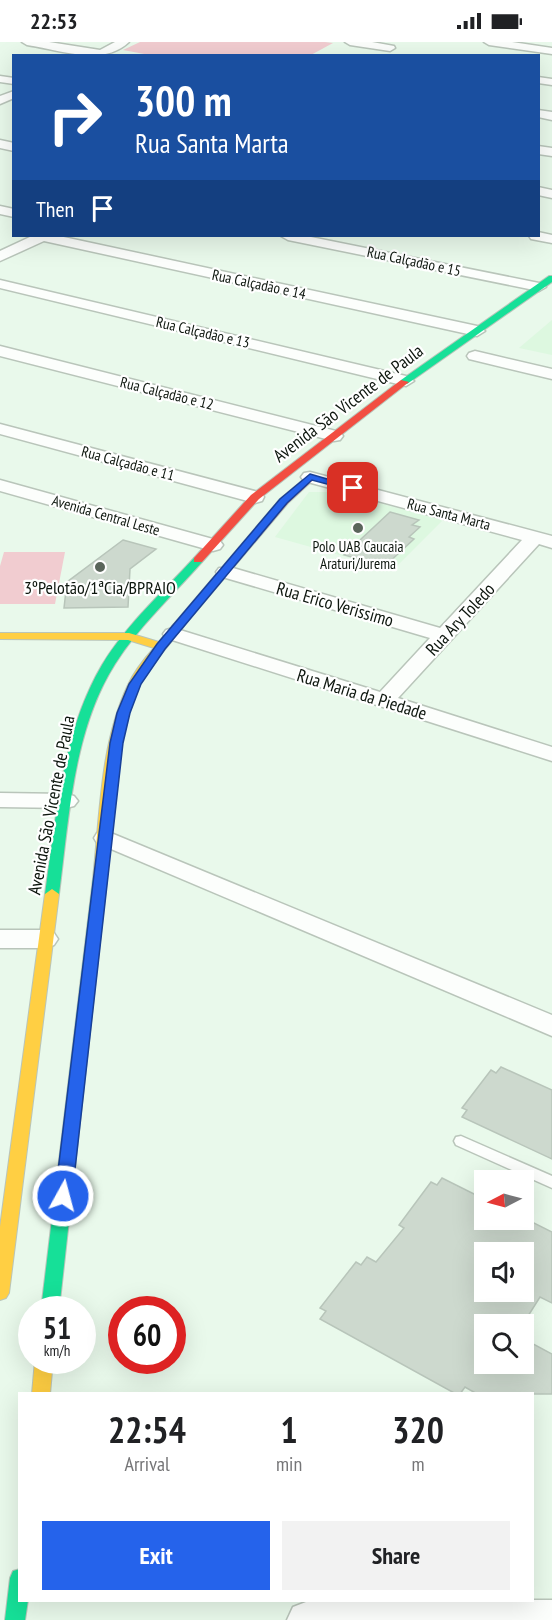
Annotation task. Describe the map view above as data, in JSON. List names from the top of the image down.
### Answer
{
  "streets": {
    "main road": ["Avenida São Vicente de Paula"],
    "street": [
      "Rua Calçadão e 15",
      "Rua Calçadão e 14",
      "Rua Calçadão e 13",
      "Rua Calçadão e 12",
      "Rua Calçadão e 11",
      "Rua Santa Marta",
      "Avenida Central Leste",
      "Rua Erico Verissimo",
      "Rua Ary Toledo",
      "Rua Maria da Piedade"
    ]
  },
  "crossings": [
    ["Rua Calçadão e 15", "Avenida São Vicente de Paula"],
    ["Rua Calçadão e 14", "Avenida São Vicente de Paula"],
    ["Rua Calçadão e 13", "Avenida São Vicente de Paula"],
    ["Rua Calçadão e 12", "Avenida São Vicente de Paula"],
    ["Avenida São Vicente de Paula", "Rua Calçadão e 11"],
    ["Avenida São Vicente de Paula", "Rua Santa Marta"],
    ["Avenida São Vicente de Paula", "Avenida Central Leste"],
    ["Avenida São Vicente de Paula", "Rua Erico Verissimo"],
    ["Avenida São Vicente de Paula", "Rua Maria da Piedade"],
    ["Rua Santa Marta", "Rua Ary Toledo"],
    ["Rua Erico Verissimo", "Rua Ary Toledo"],
    ["Rua Ary Toledo", "Rua Maria da Piedade"]
  ],
  "places": ["Polo UAB Caucaia Araturi/Jurema", "3ºPelotão/1ªCia/BPRAIO"],
  "north": "left",
  "page": {
    "status": "22:53",
    "turn": ["300 m", "Rua Santa Marta"],
    "then": "Then",
    "speed": "51 km/h",
    "limit": "60",
    "eta": [
      "22:54",
      "Arrival",
      "1",
      "min",
      "320",
      "m"
    ],
    "buttons": ["Exit", "Share"]
  }
}
